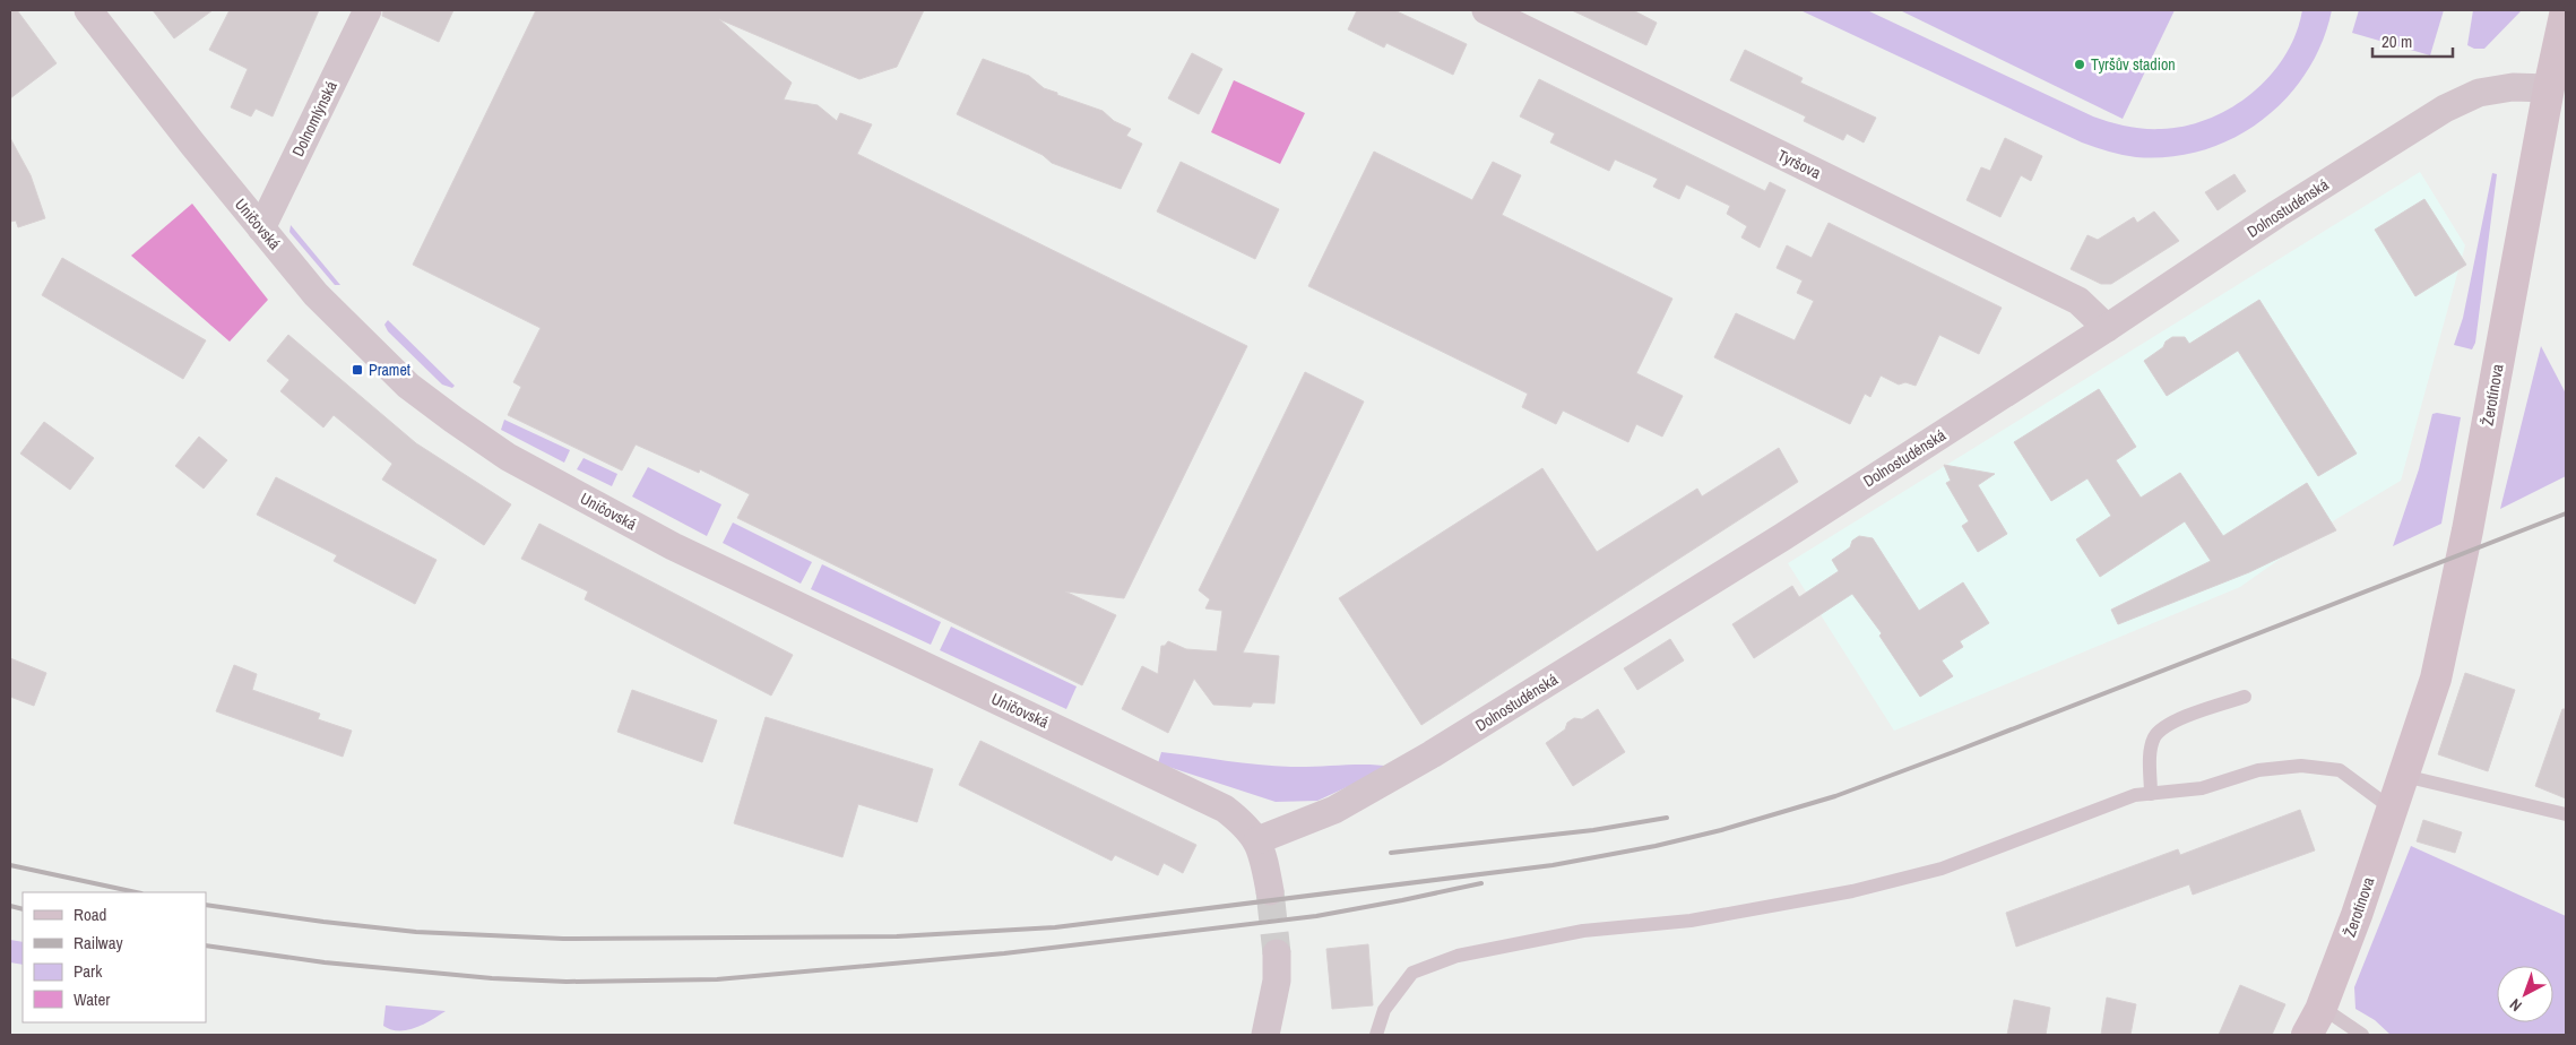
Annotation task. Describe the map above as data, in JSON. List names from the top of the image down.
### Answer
{
  "streets": {
    "street": [
      "Dolnomlýnská",
      "Tyršova",
      "Dolnostudénská",
      "Uničovská",
      "Žerotínova"
    ]
  },
  "crossings": [
    ["Dolnomlýnská", "Uničovská"],
    ["Tyršova", "Dolnostudénská"],
    ["Dolnostudénská", "Uničovská"],
    ["Dolnostudénská", "Žerotínova"]
  ],
  "places": {
    "other": ["Tyršův stadion"],
    "transit": ["Pramet"]
  },
  "legend": [
    "Road",
    "Railway",
    "Park",
    "Water"
  ],
  "scale_bar": "20 m",
  "north": "bottom left"
}
